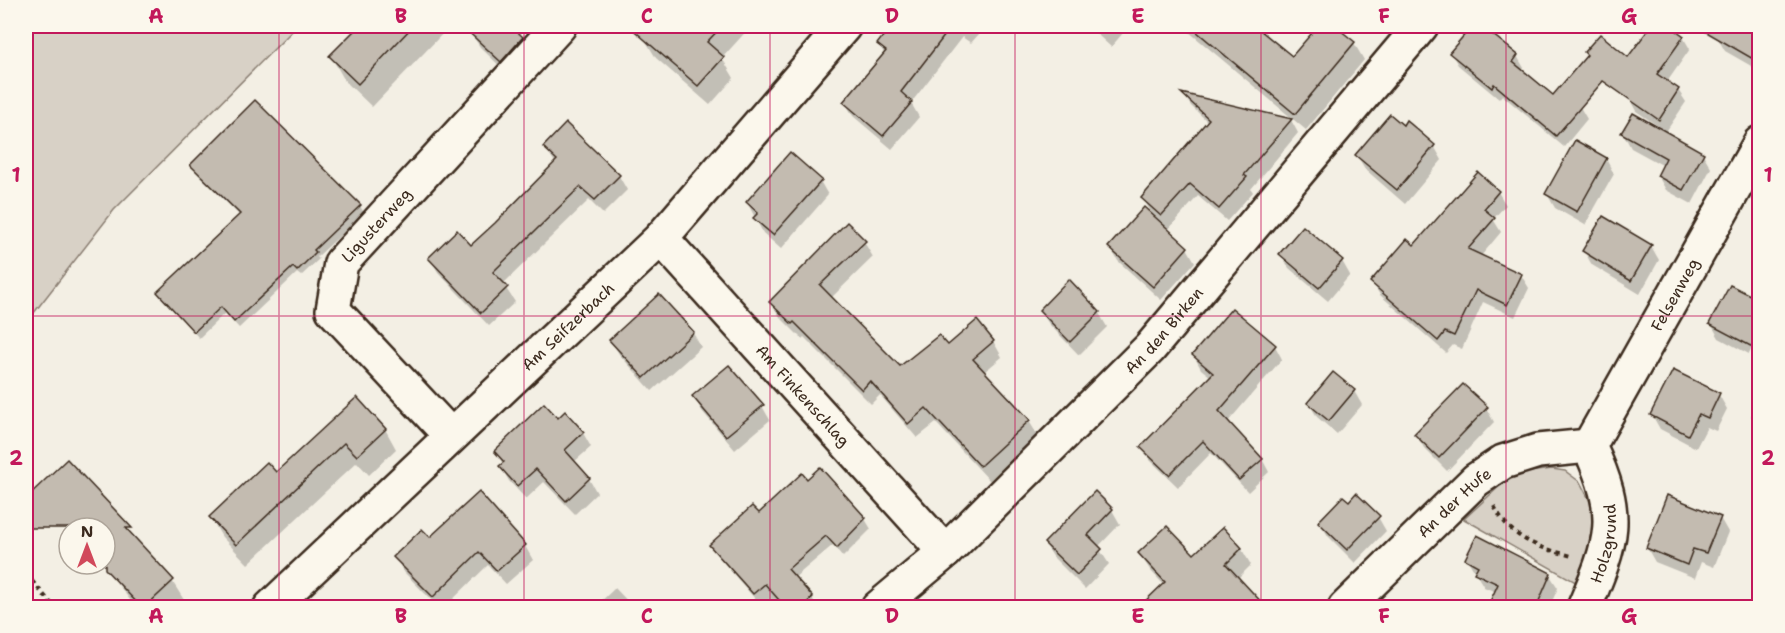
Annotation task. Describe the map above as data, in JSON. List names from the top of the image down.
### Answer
{
  "streets": {
    "street": [
      "Ligusterweg",
      "Felsenweg",
      "Am Seifzerbach",
      "An den Birken",
      "Am Finkenschlag",
      "An der Hufe",
      "Holzgrund"
    ]
  },
  "crossings": [
    ["Ligusterweg", "Am Seifzerbach"],
    ["Felsenweg", "An der Hufe"],
    ["Felsenweg", "Holzgrund"],
    ["Am Seifzerbach", "Am Finkenschlag"],
    ["An den Birken", "Am Finkenschlag"],
    ["An der Hufe", "Holzgrund"]
  ],
  "north": "top",
  "grid": {
    "columns": [
      "A",
      "B",
      "C",
      "D",
      "E",
      "F",
      "G"
    ],
    "rows": ["1", "2"]
  }
}
